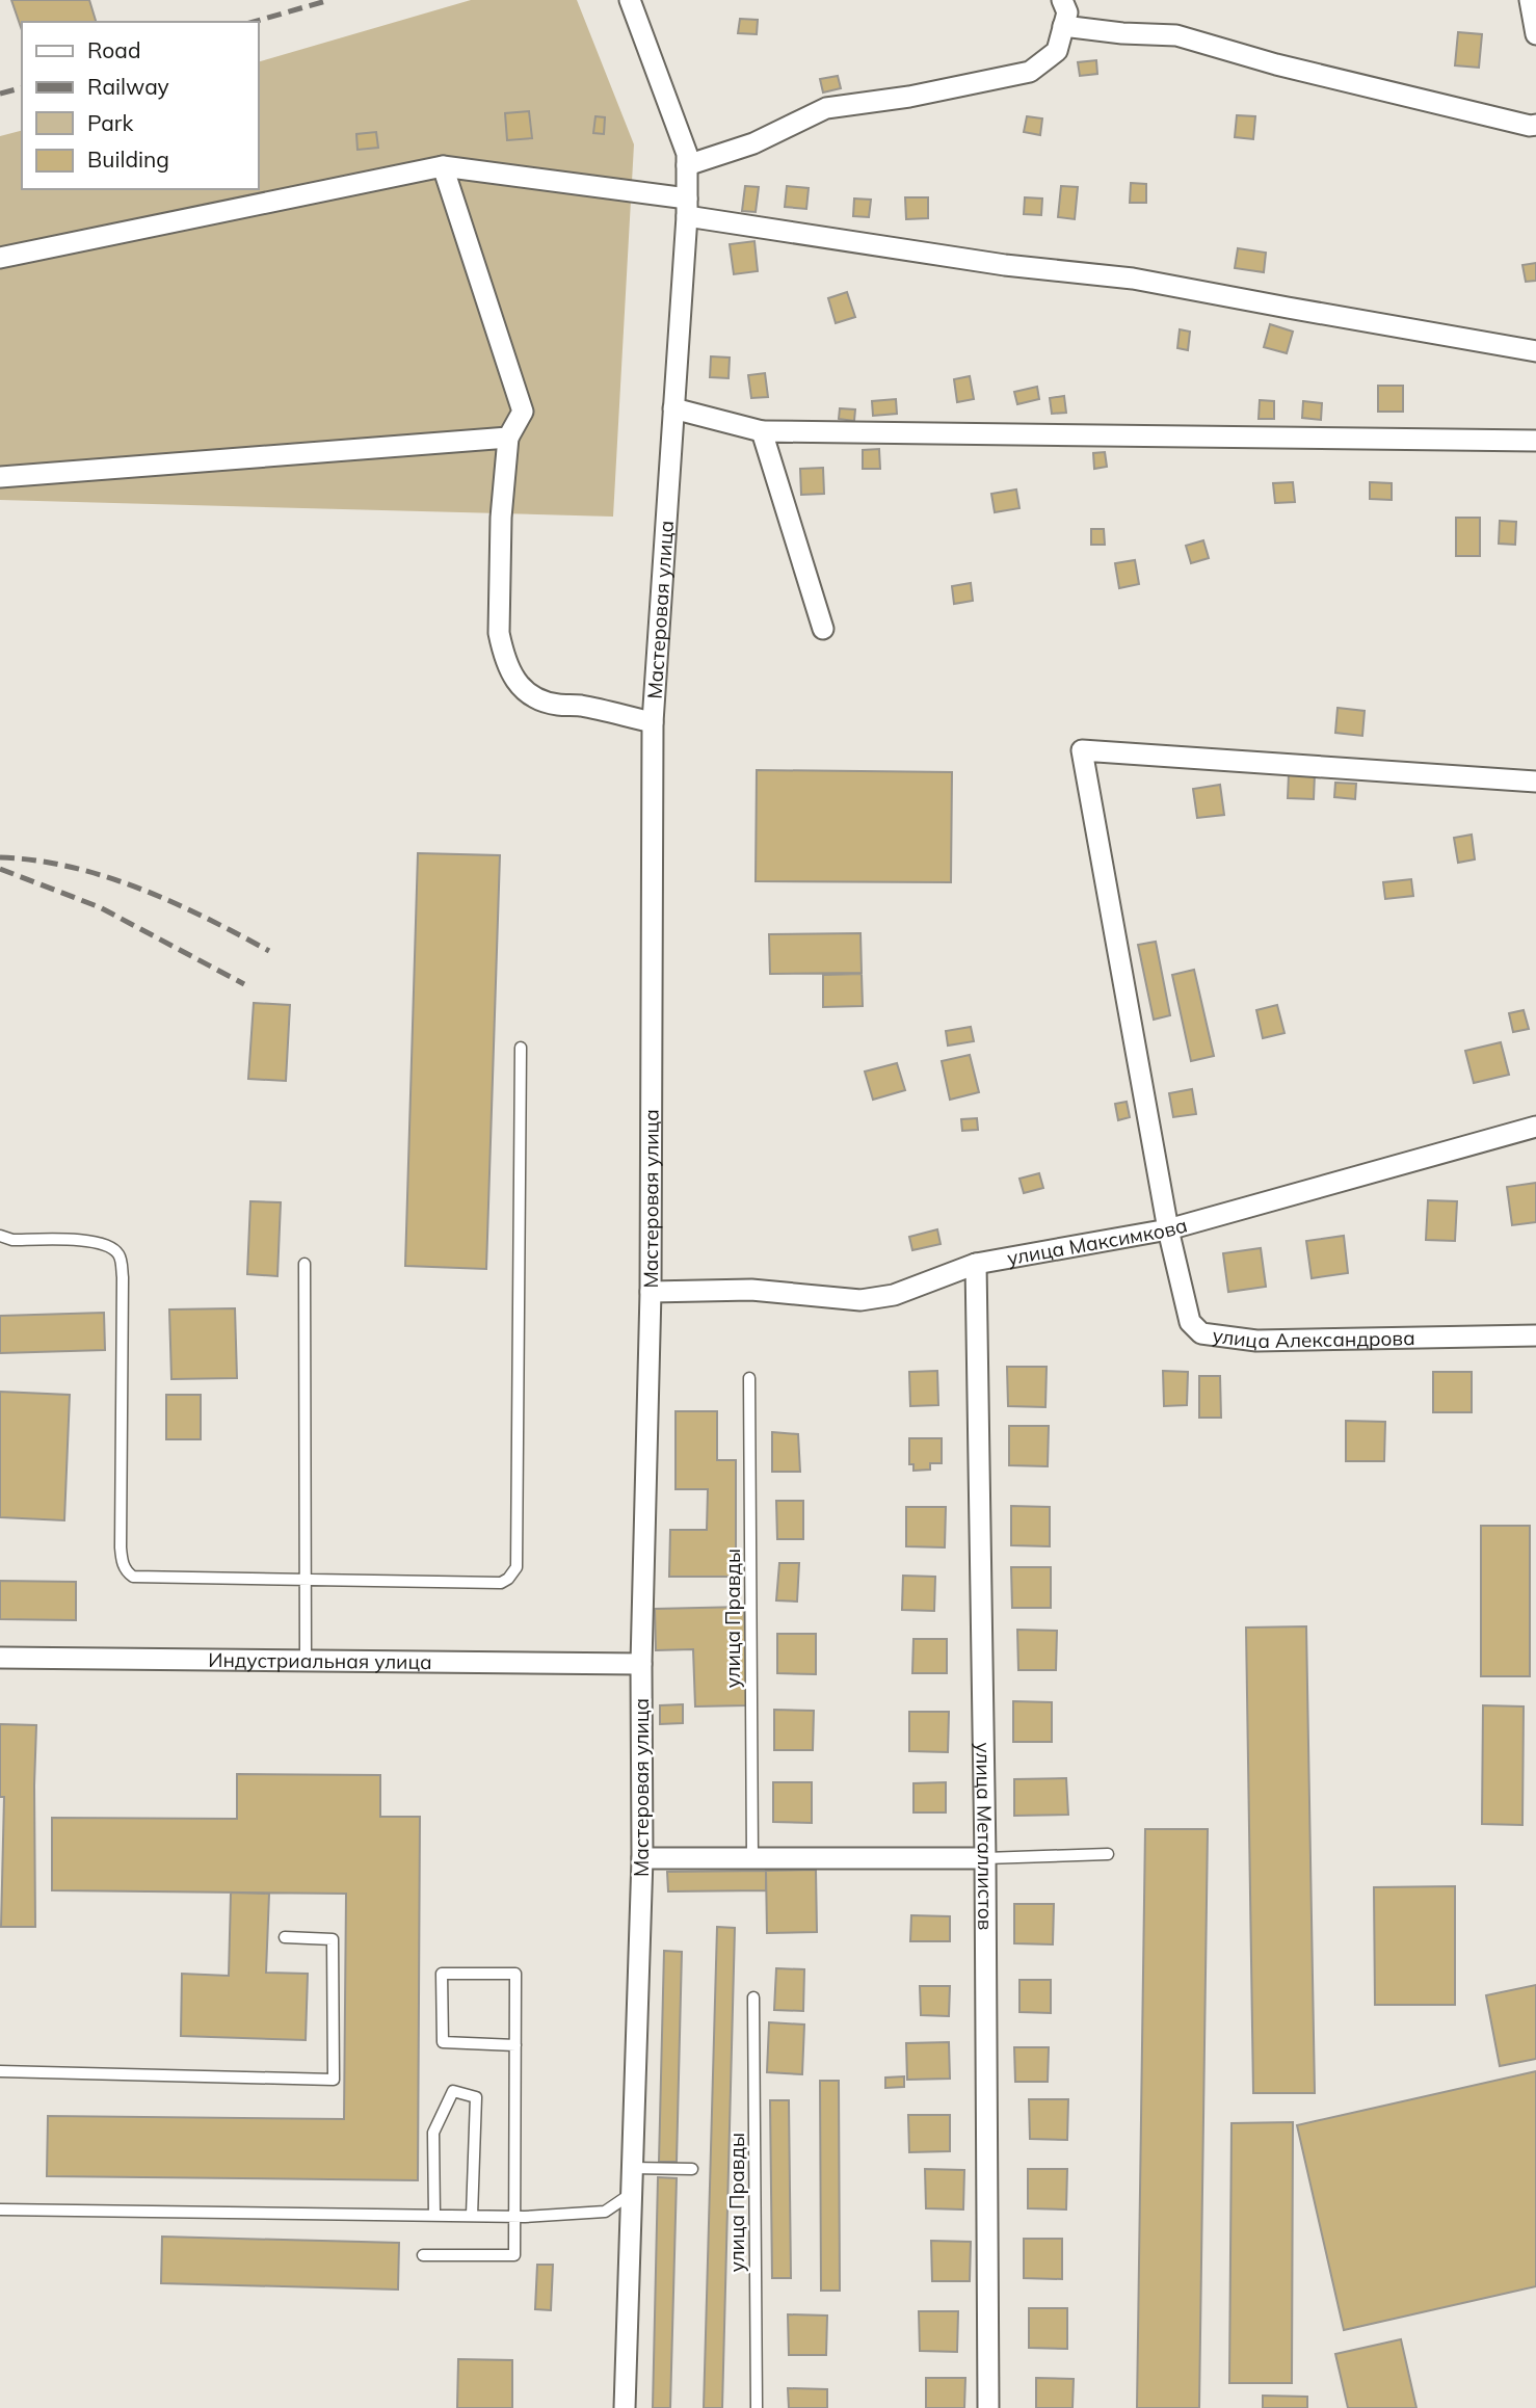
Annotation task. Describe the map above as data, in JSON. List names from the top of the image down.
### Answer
{
  "streets": {
    "street": [
      "Мастеровая улица",
      "улица Максимкова",
      "улица Александрова",
      "Индустриальная улица",
      "улица Металлистов"
    ],
    "lane": ["улица Правды"]
  },
  "crossings": [
    ["Мастеровая улица", "улица Максимкова"],
    ["Мастеровая улица", "Индустриальная улица"],
    ["улица Максимкова", "улица Александрова"],
    ["улица Максимкова", "улица Металлистов"]
  ],
  "legend": [
    "Road",
    "Railway",
    "Park",
    "Building"
  ]
}
